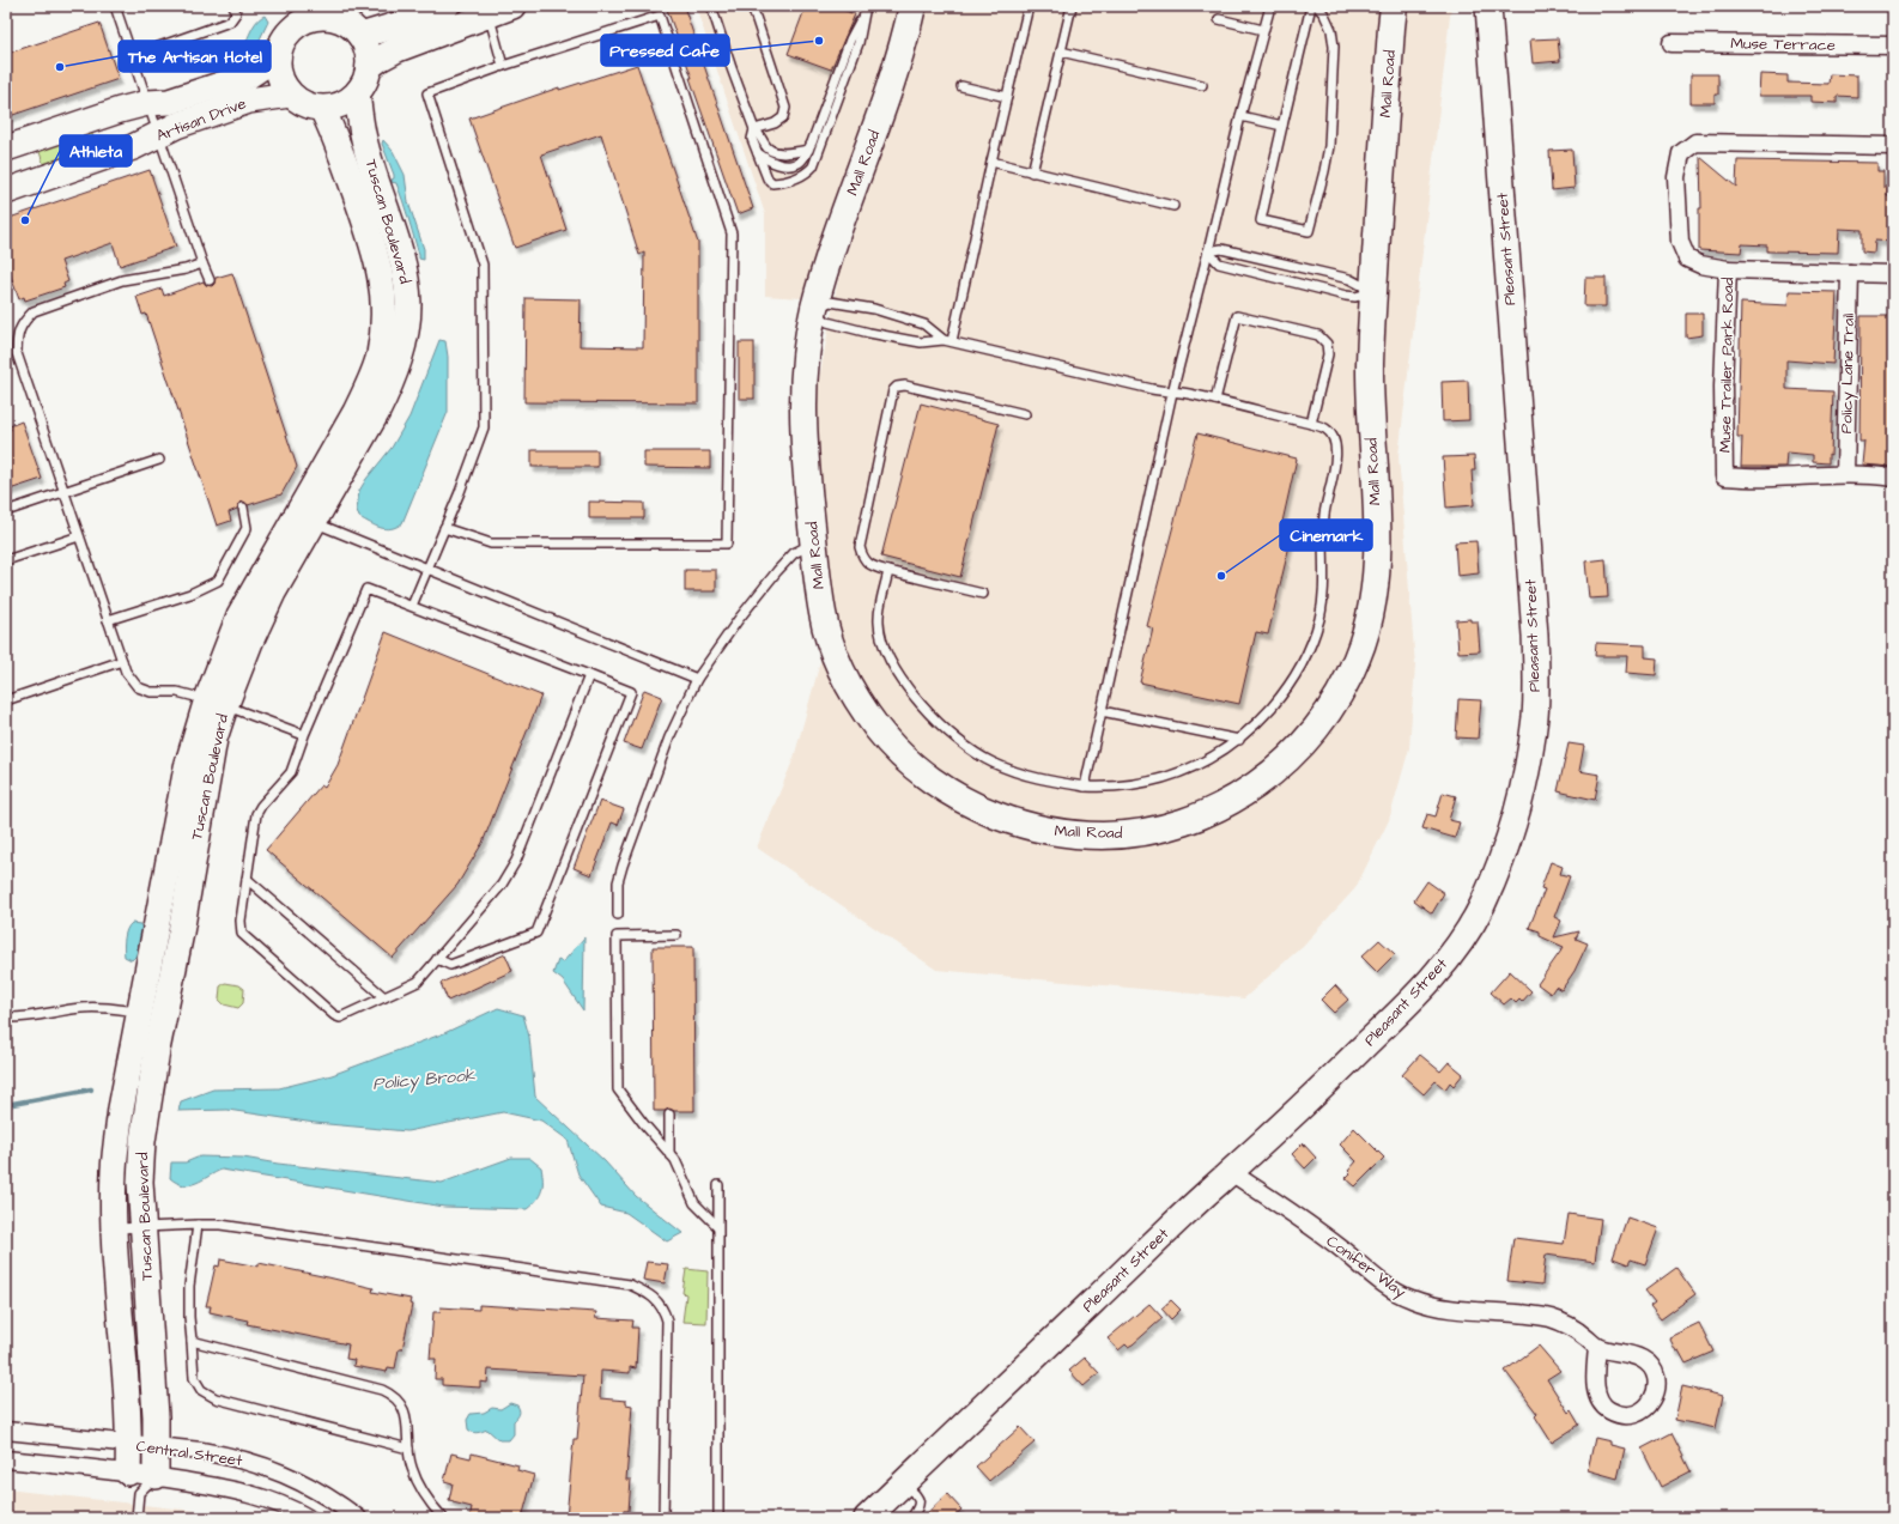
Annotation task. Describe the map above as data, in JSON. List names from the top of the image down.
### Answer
{
  "streets": {
    "main road": [
      "Mall Road",
      "Artisan Drive",
      "Tuscan Boulevard",
      "Pleasant Street"
    ],
    "street": [
      "Muse Terrace",
      "Muse Trailer Park Road",
      "Policy Lane Trail",
      "Conifer Way",
      "Central Street"
    ]
  },
  "crossings": [
    ["Artisan Drive", "Tuscan Boulevard"],
    ["Tuscan Boulevard", "Central Street"],
    ["Pleasant Street", "Conifer Way"],
    ["Muse Trailer Park Road", "Policy Lane Trail"]
  ],
  "water": ["Policy Brook"],
  "places": [
    "Pressed Cafe",
    "The Artisan Hotel",
    "Athleta",
    "Cinemark"
  ]
}
